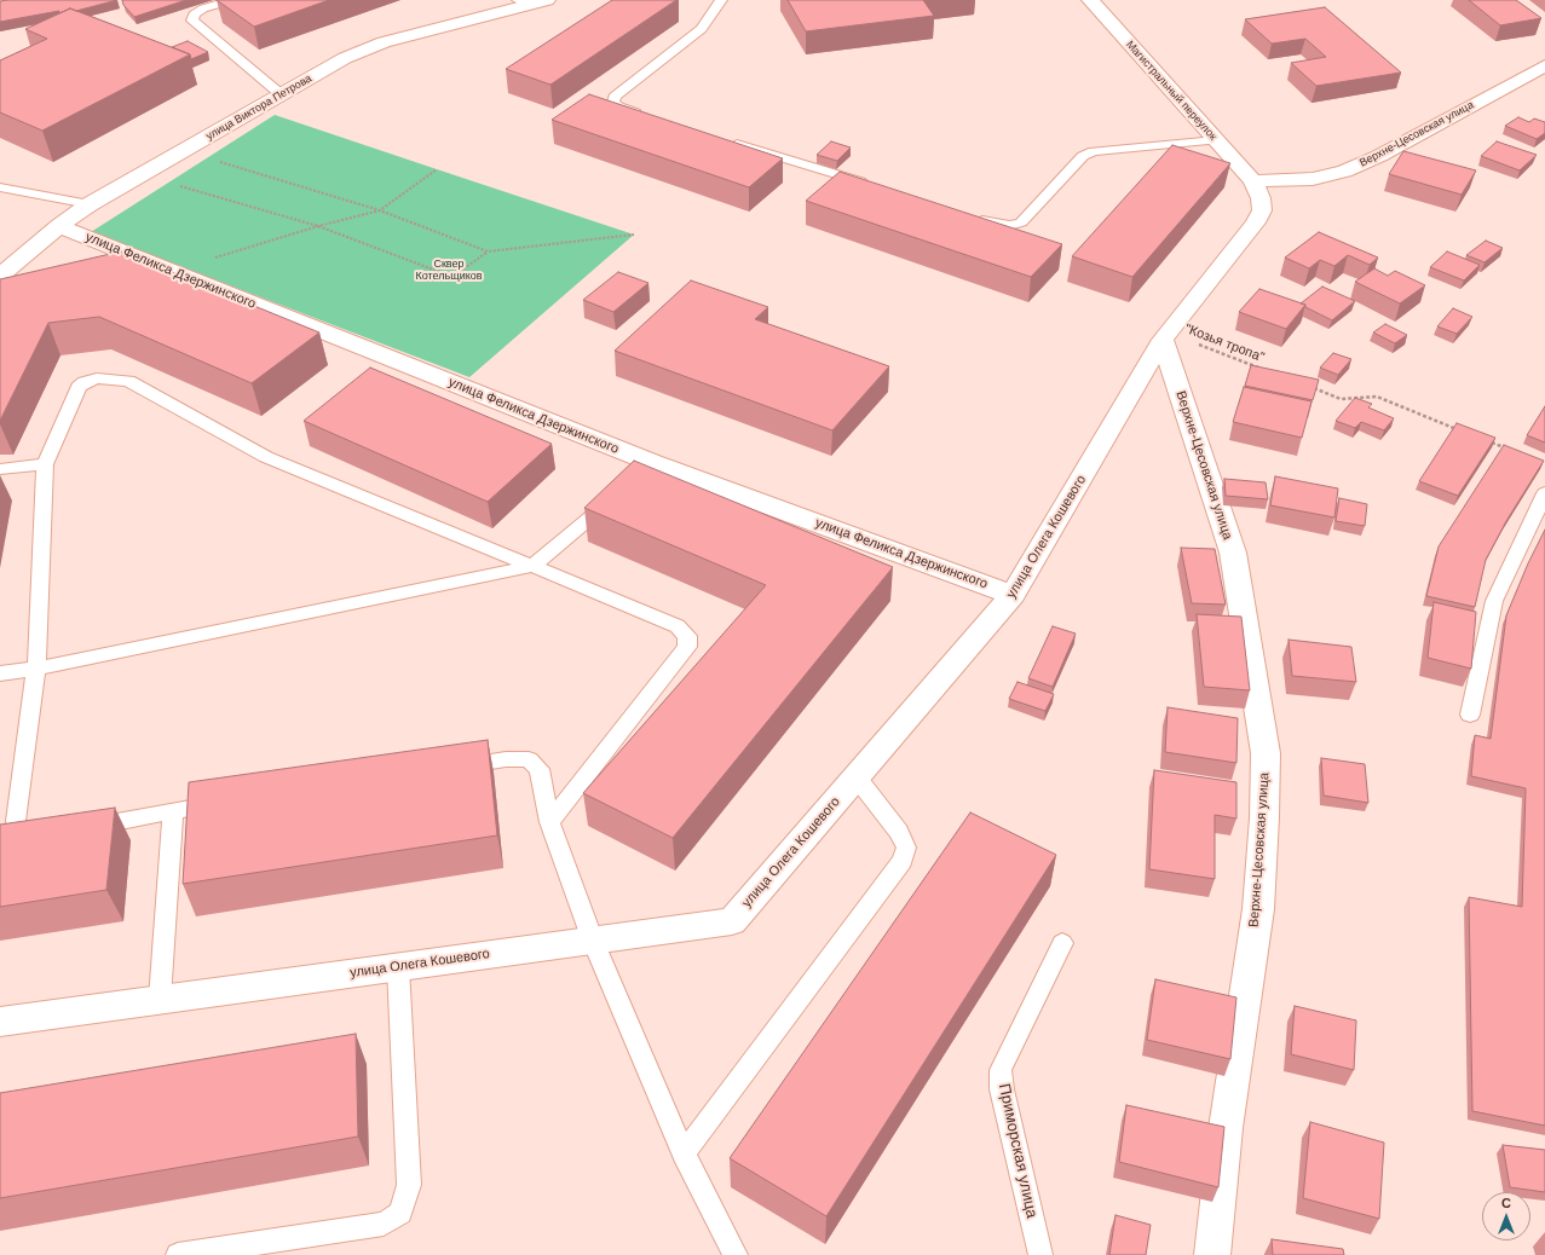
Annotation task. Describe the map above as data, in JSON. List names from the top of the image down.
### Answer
{
  "streets": {
    "street": [
      "Магистральный переулок",
      "улица Виктора Петрова",
      "Верхне-Цесовская улица",
      "улица Феликса Дзержинского",
      "улица Олега Кошевого"
    ],
    "lane": ["Приморская улица"],
    "path": ["\"Козья тропа\""]
  },
  "crossings": [
    ["Магистральный переулок", "Верхне-Цесовская улица"],
    ["Магистральный переулок", "улица Олега Кошевого"],
    ["улица Виктора Петрова", "улица Феликса Дзержинского"],
    ["Верхне-Цесовская улица", "\"Козья тропа\""],
    ["Верхне-Цесовская улица", "улица Олега Кошевого"],
    ["улица Феликса Дзержинского", "улица Олега Кошевого"],
    ["\"Козья тропа\"", "улица Олега Кошевого"]
  ],
  "parks": ["Сквер Котельщиков"],
  "north": "top"
}
